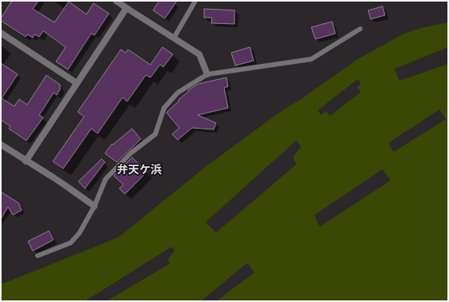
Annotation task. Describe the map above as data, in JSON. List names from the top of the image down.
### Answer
{
  "districts": ["弁天ケ浜"]
}
